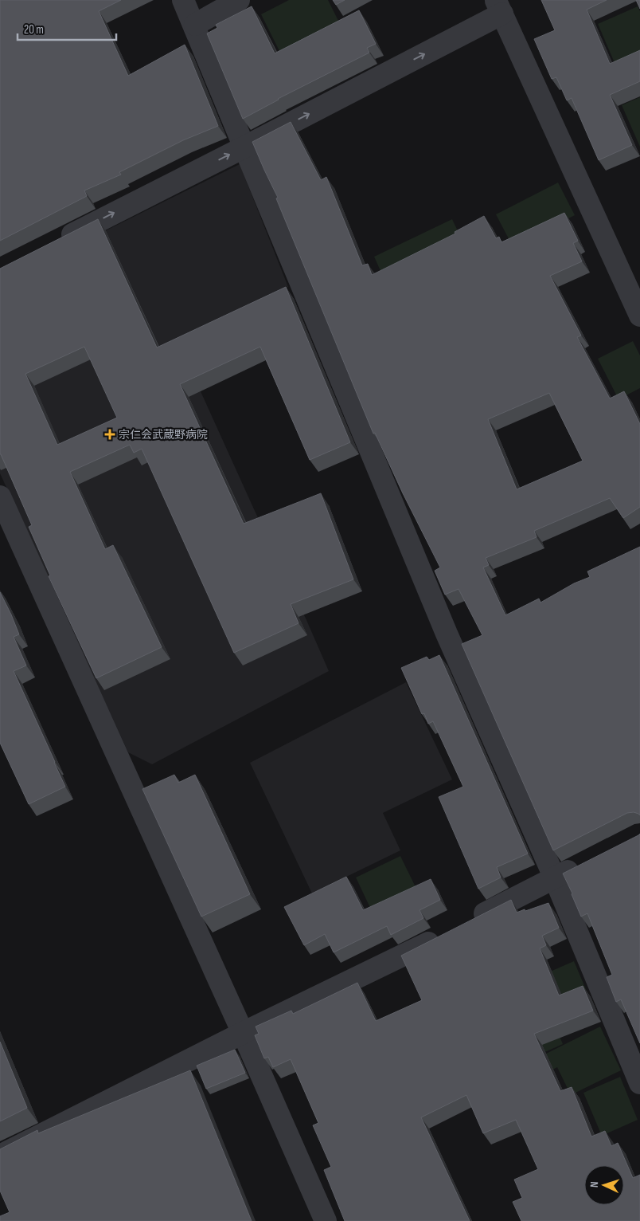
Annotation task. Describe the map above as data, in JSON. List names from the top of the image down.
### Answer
{
  "places": {
    "health": ["宗仁会武蔵野病院"]
  },
  "scale_bar": "20 m",
  "north": "left"
}
